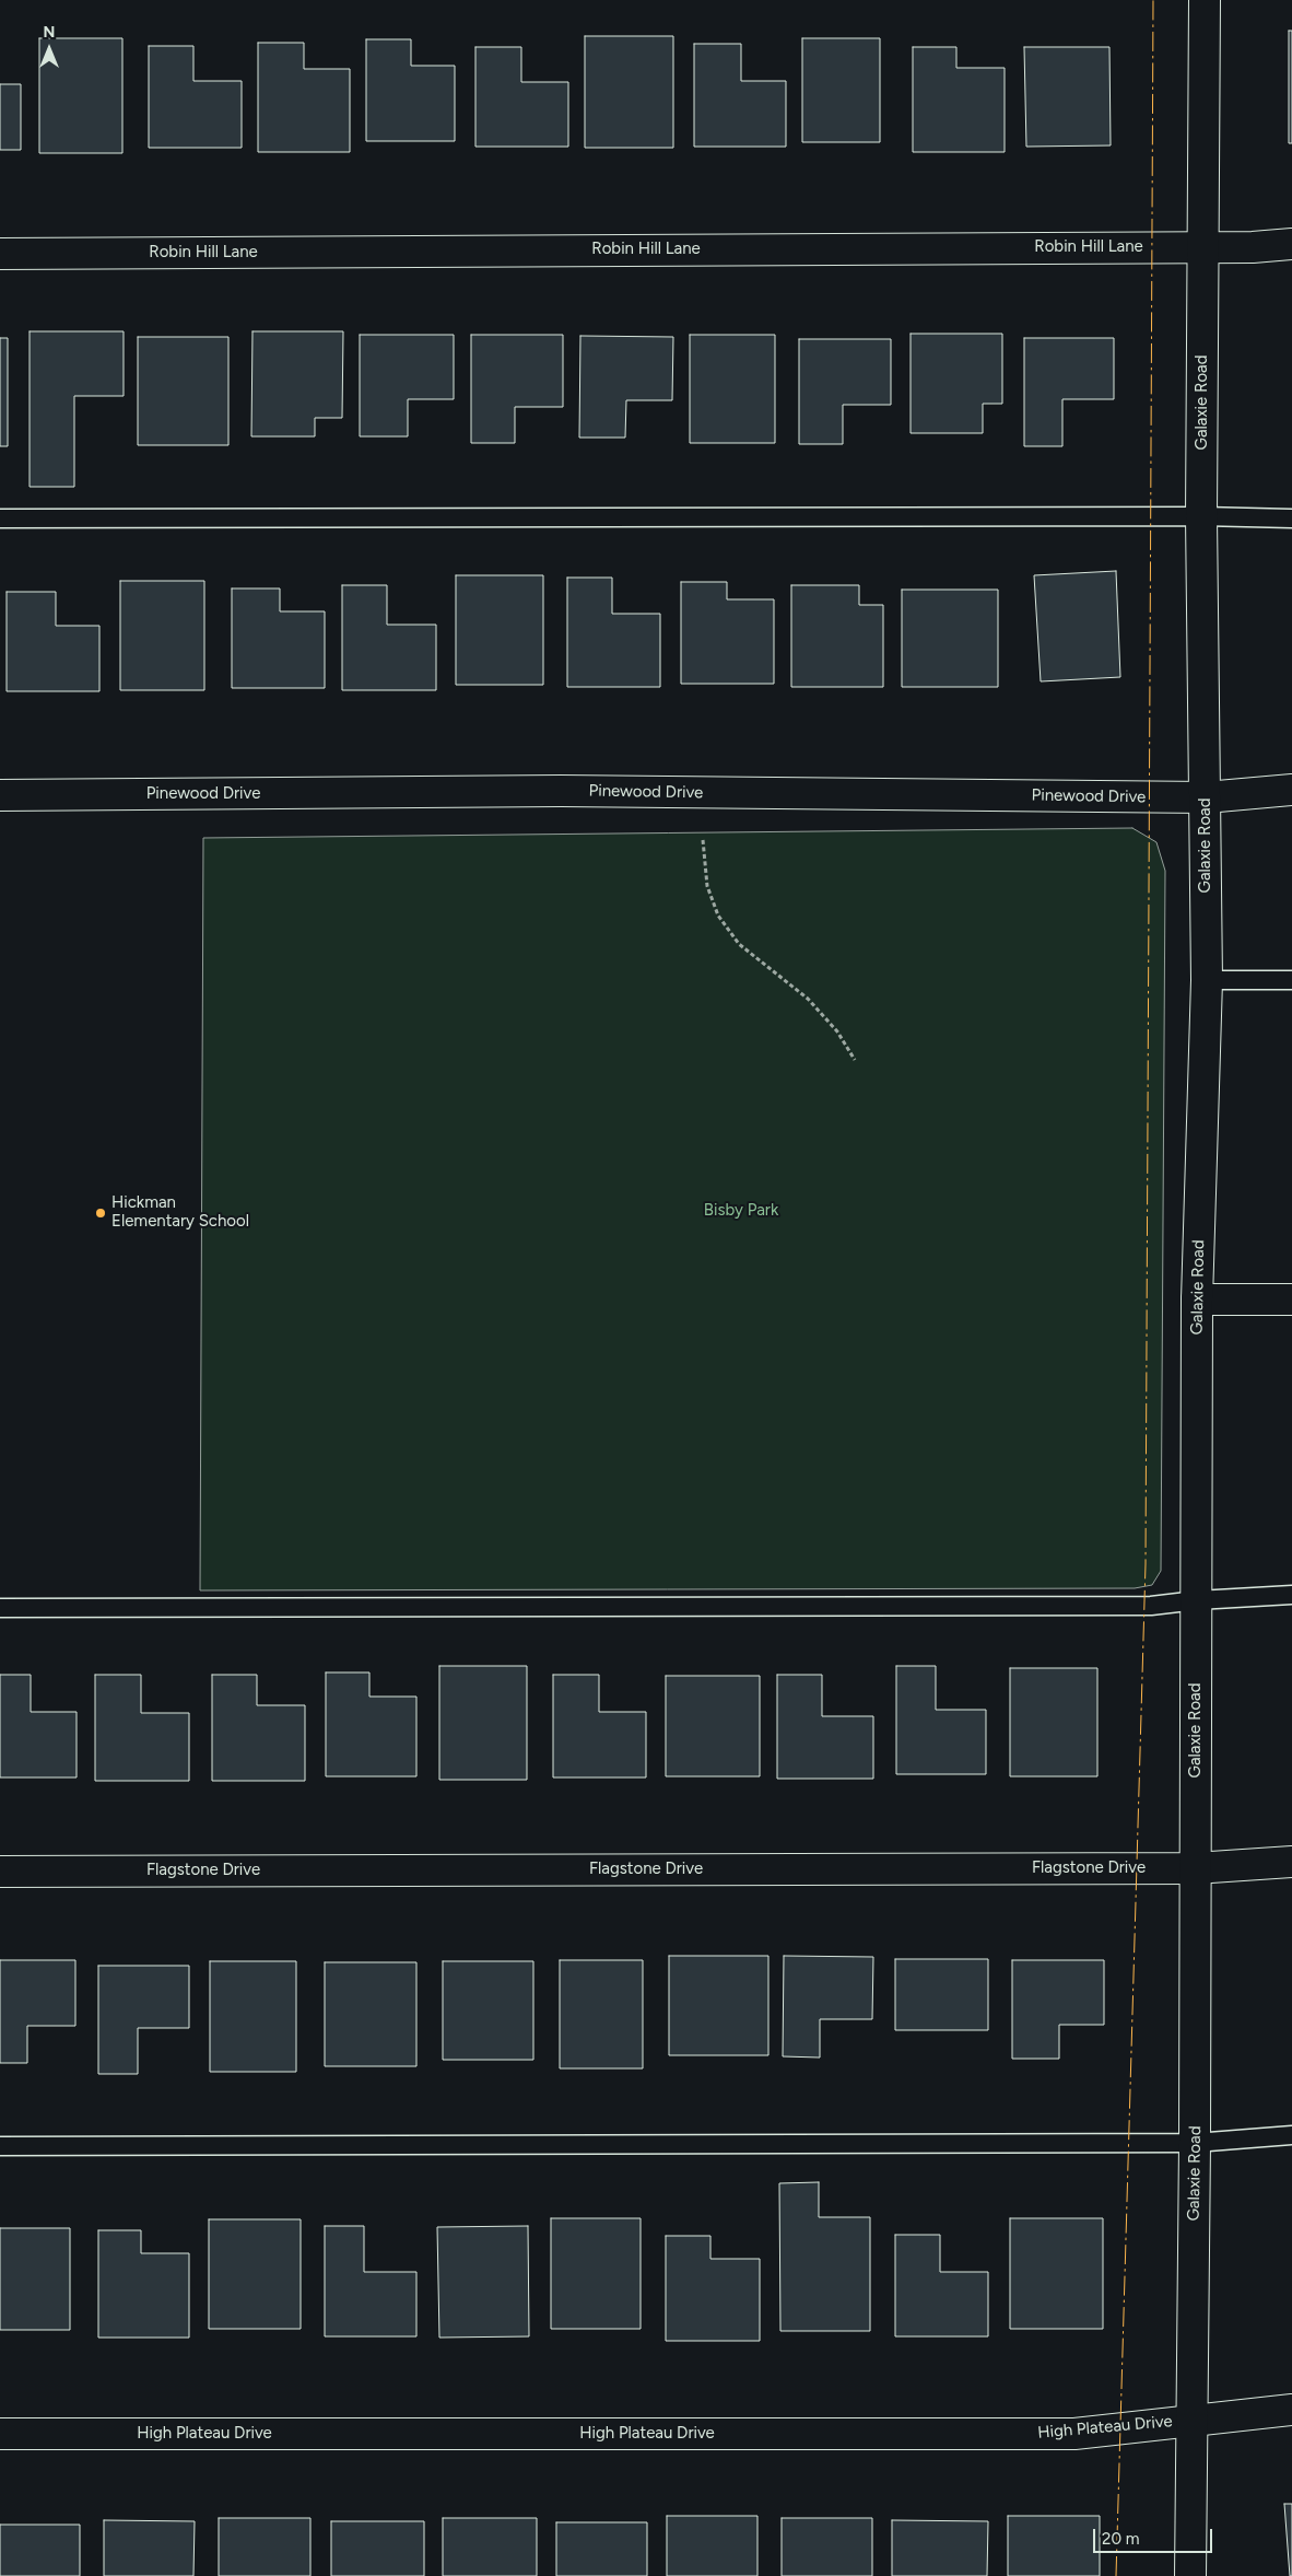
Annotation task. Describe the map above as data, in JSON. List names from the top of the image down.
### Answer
{
  "streets": {
    "street": [
      "Robin Hill Lane",
      "Galaxie Road",
      "Pinewood Drive",
      "Flagstone Drive",
      "High Plateau Drive"
    ]
  },
  "crossings": [
    ["Robin Hill Lane", "Galaxie Road"],
    ["Galaxie Road", "Pinewood Drive"],
    ["Galaxie Road", "Flagstone Drive"],
    ["Galaxie Road", "High Plateau Drive"]
  ],
  "parks": ["Bisby Park"],
  "places": ["Hickman Elementary School"],
  "scale_bar": "20 m",
  "north": "top"
}
